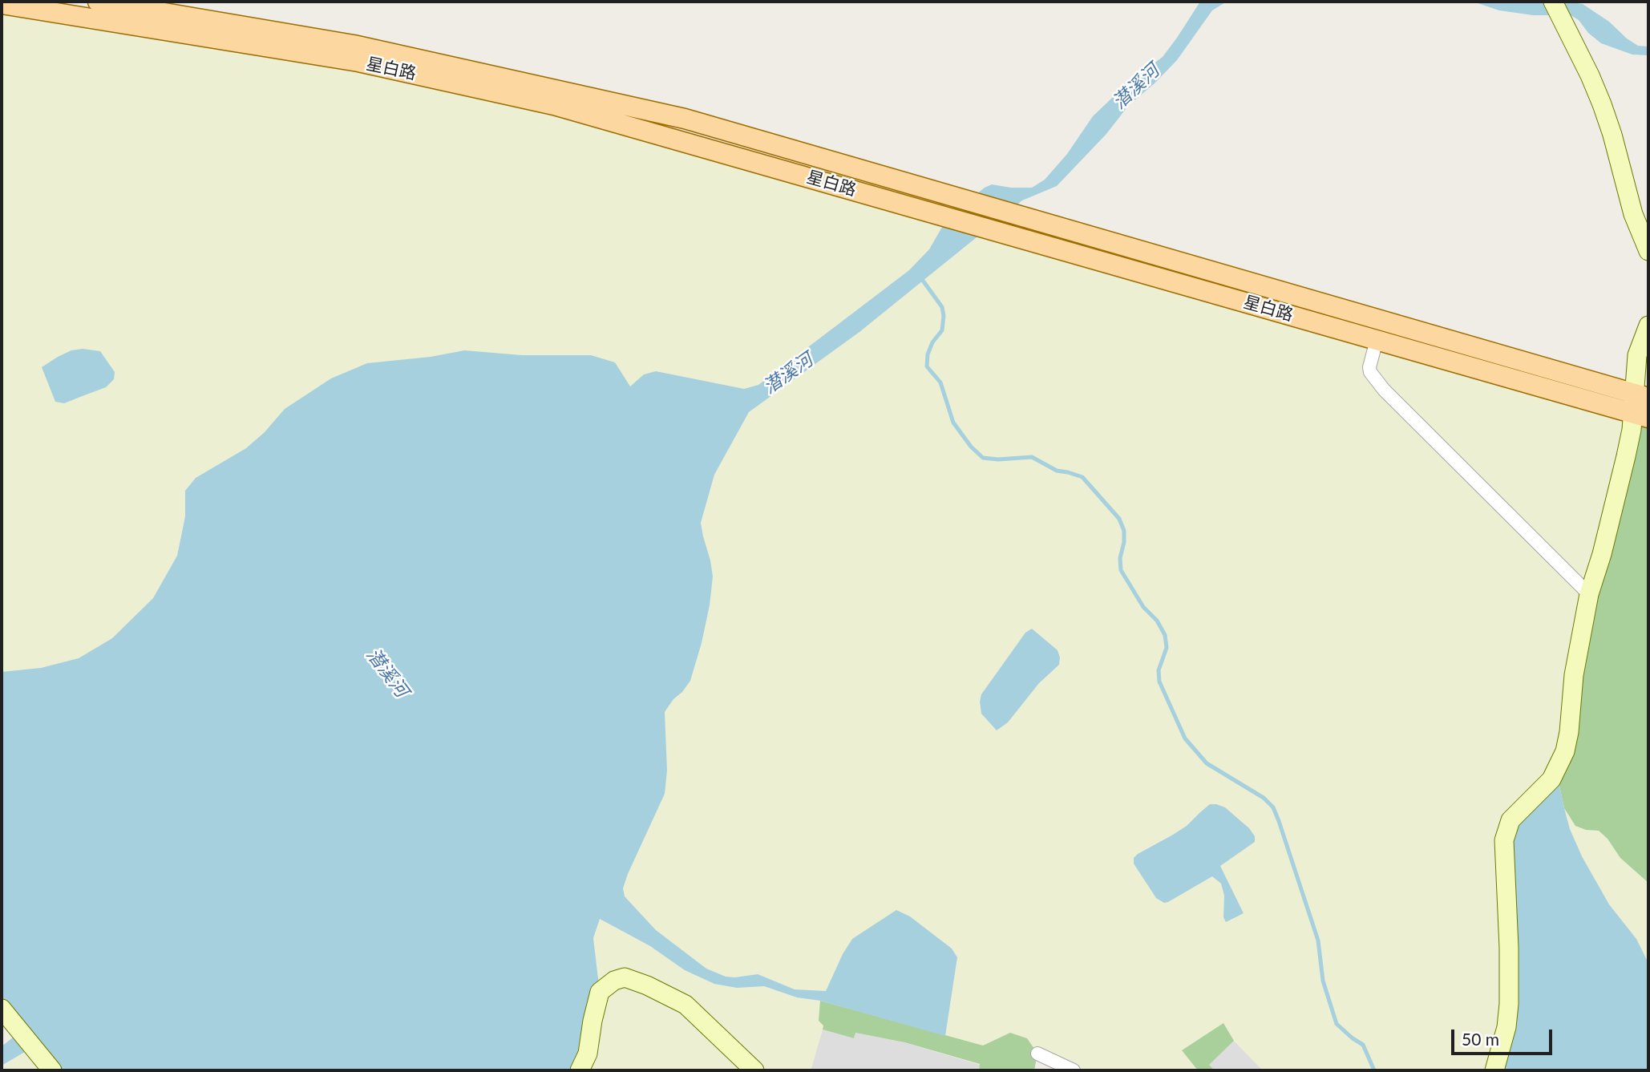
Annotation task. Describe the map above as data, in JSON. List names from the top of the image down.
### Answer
{
  "streets": {
    "main road": ["星白路"]
  },
  "water": ["潜溪河"],
  "scale_bar": "50 m"
}
